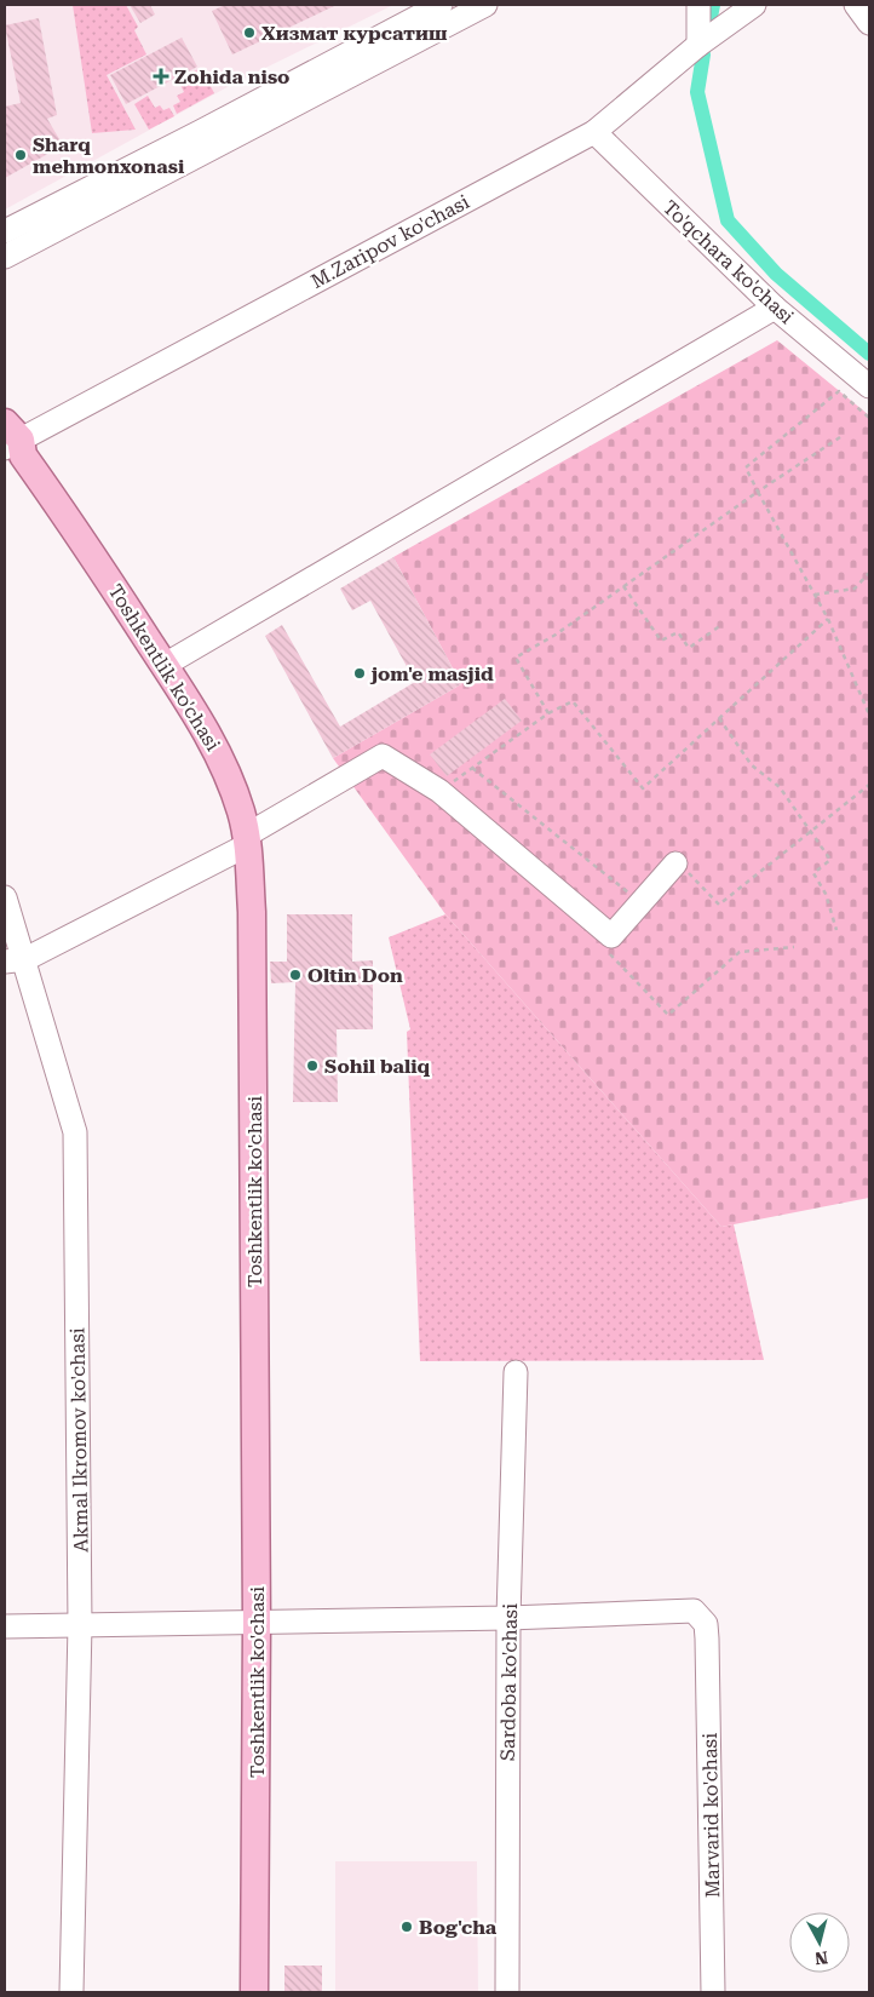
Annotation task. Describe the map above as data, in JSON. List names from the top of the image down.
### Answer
{
  "streets": {
    "main road": ["Toshkentlik ko'chasi"],
    "street": [
      "M.Zaripov ko'chasi",
      "To'qchara ko'chasi",
      "Akmal Ikromov ko'chasi",
      "Sardoba ko'chasi",
      "Marvarid ko'chasi"
    ]
  },
  "crossings": [
    ["M.Zaripov ko'chasi", "To'qchara ko'chasi"],
    ["M.Zaripov ko'chasi", "Toshkentlik ko'chasi"],
    ["Sardoba ko'chasi", "Marvarid ko'chasi"]
  ],
  "places": {
    "other": [
      "Хизмат курсатиш",
      "Sharq mehmonxonasi",
      "jom'e masjid",
      "Oltin Don",
      "Sohil baliq",
      "Bog'cha"
    ],
    "health": ["Zohida niso"]
  },
  "north": "bottom"
}
